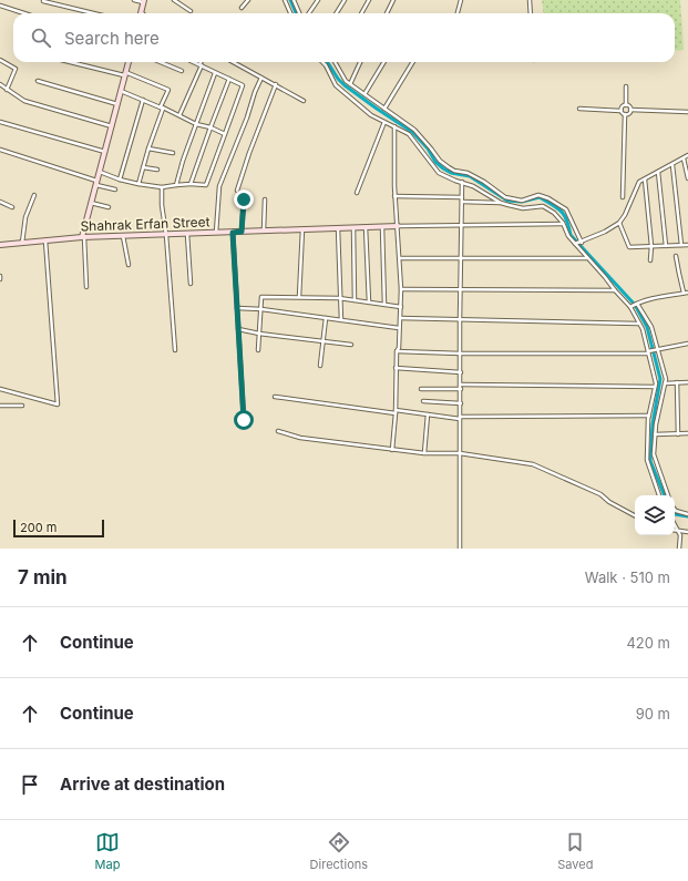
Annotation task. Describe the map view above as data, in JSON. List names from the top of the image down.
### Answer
{
  "streets": {
    "street": ["Shahrak Erfan Street"]
  },
  "scale_bar": "200 m",
  "page": {
    "search": "Search here",
    "scale": "200 m",
    "heading": ["7 min", "Walk · 510 m"],
    "list": [
      ["Continue", "420 m"],
      ["Continue", "90 m"],
      "Arrive at destination"
    ],
    "nav": ["Map", "Directions", "Saved"]
  }
}
